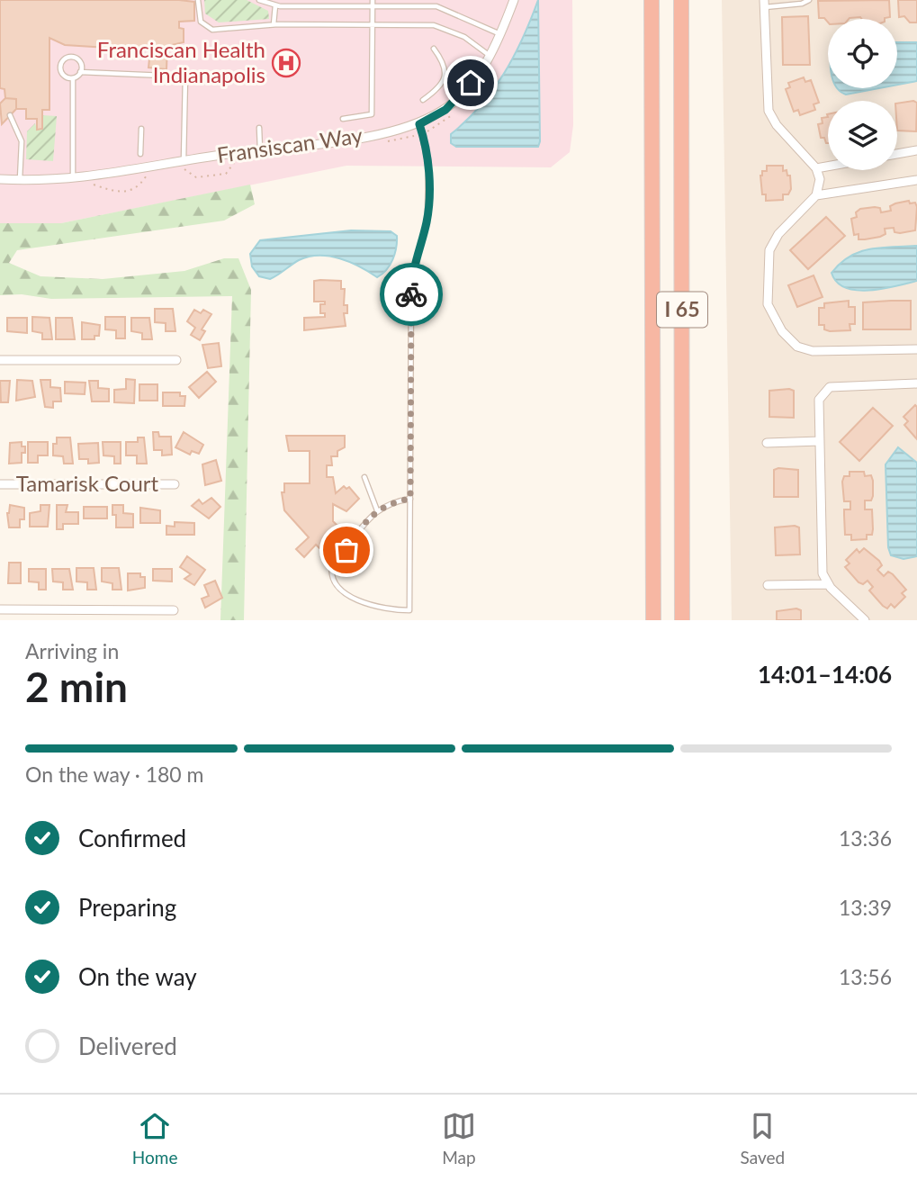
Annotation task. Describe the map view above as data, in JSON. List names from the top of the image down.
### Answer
{
  "streets": {
    "highway": ["I 65"],
    "street": ["Fransiscan Way", "Tamarisk Court"]
  },
  "places": {
    "hospital": ["Franciscan Health Indianapolis"]
  },
  "page": {
    "heading": ["2 min", "Arriving in", "14:01–14:06"],
    "bar": "On the way · 180 m",
    "list": [
      ["Confirmed", "13:36"],
      ["Preparing", "13:39"],
      ["On the way", "13:56"],
      "Delivered"
    ],
    "tabs": ["Home", "Map", "Saved"]
  }
}
